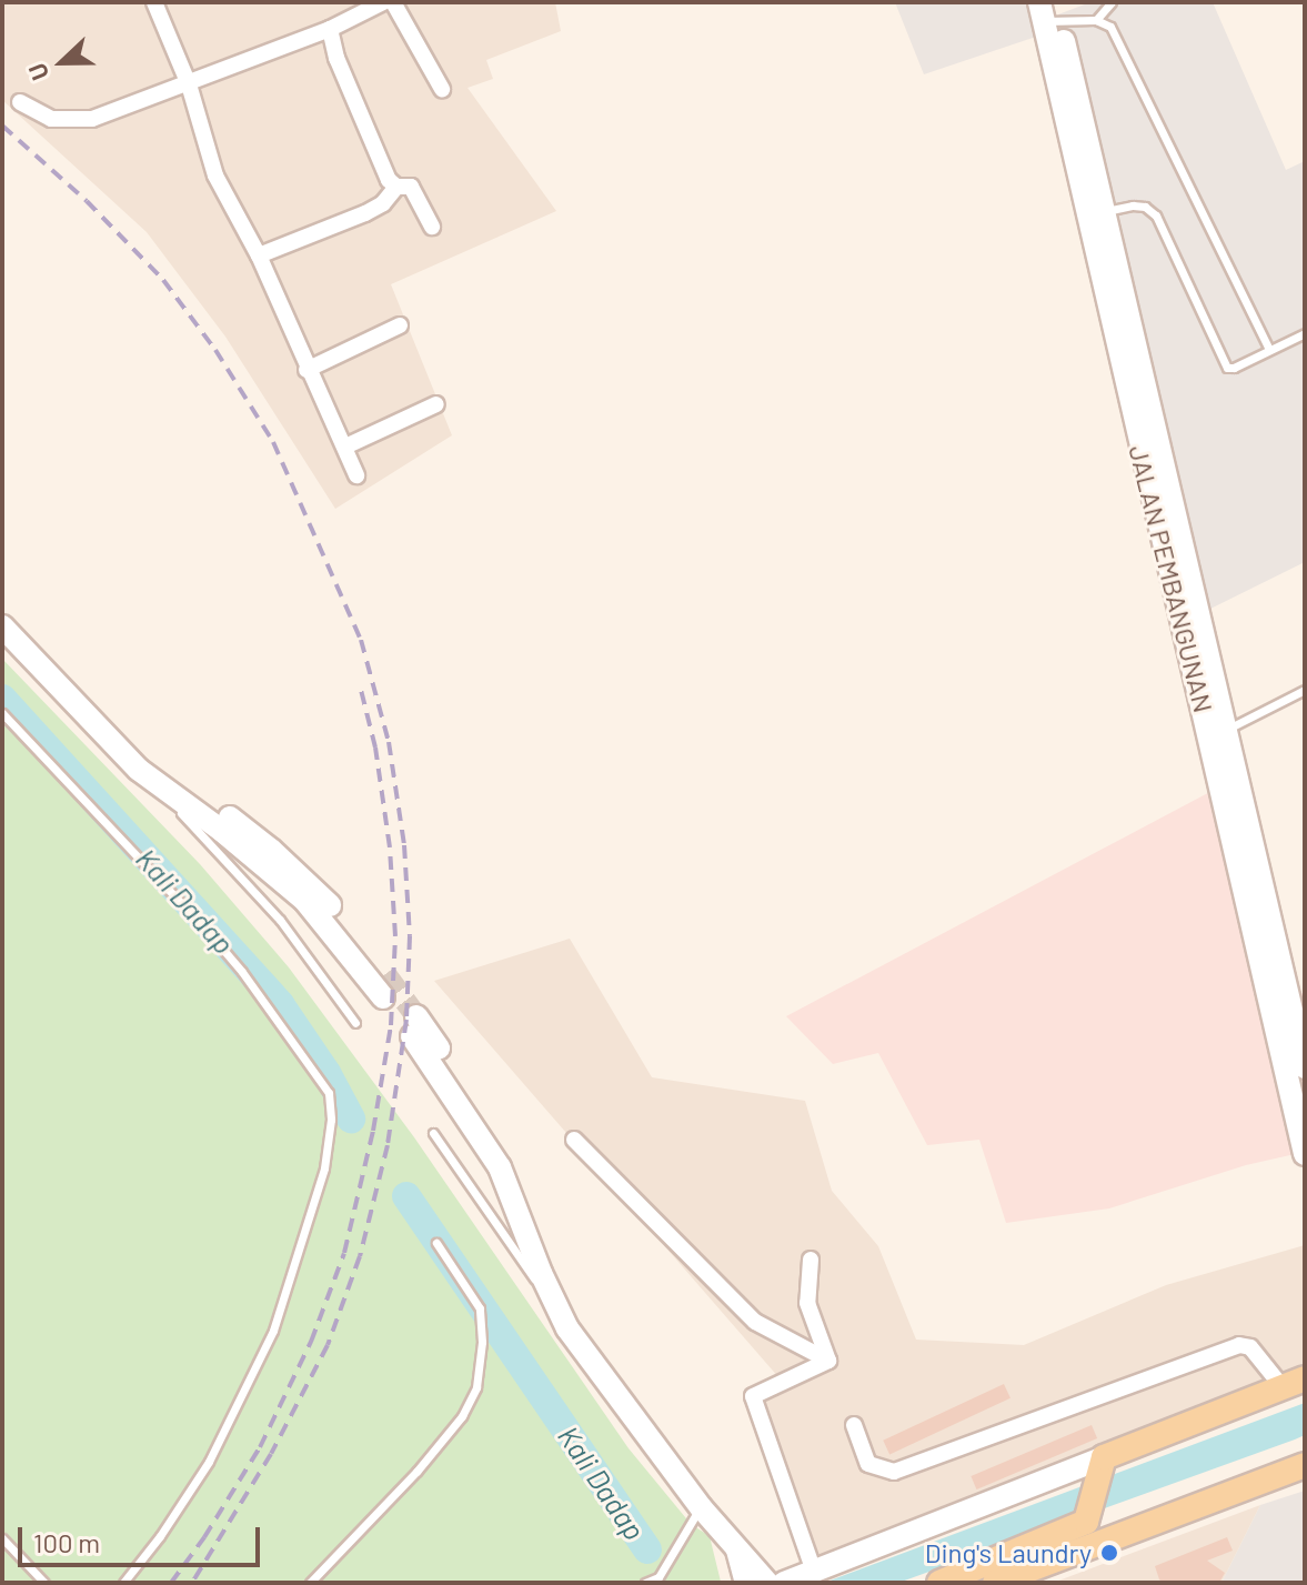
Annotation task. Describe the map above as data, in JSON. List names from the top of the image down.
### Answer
{
  "streets": {
    "main road": ["JALAN PEMBANGUNAN"]
  },
  "water": ["Kali Dadap"],
  "places": ["Ding's Laundry"],
  "scale_bar": "100 m",
  "north": "left"
}
